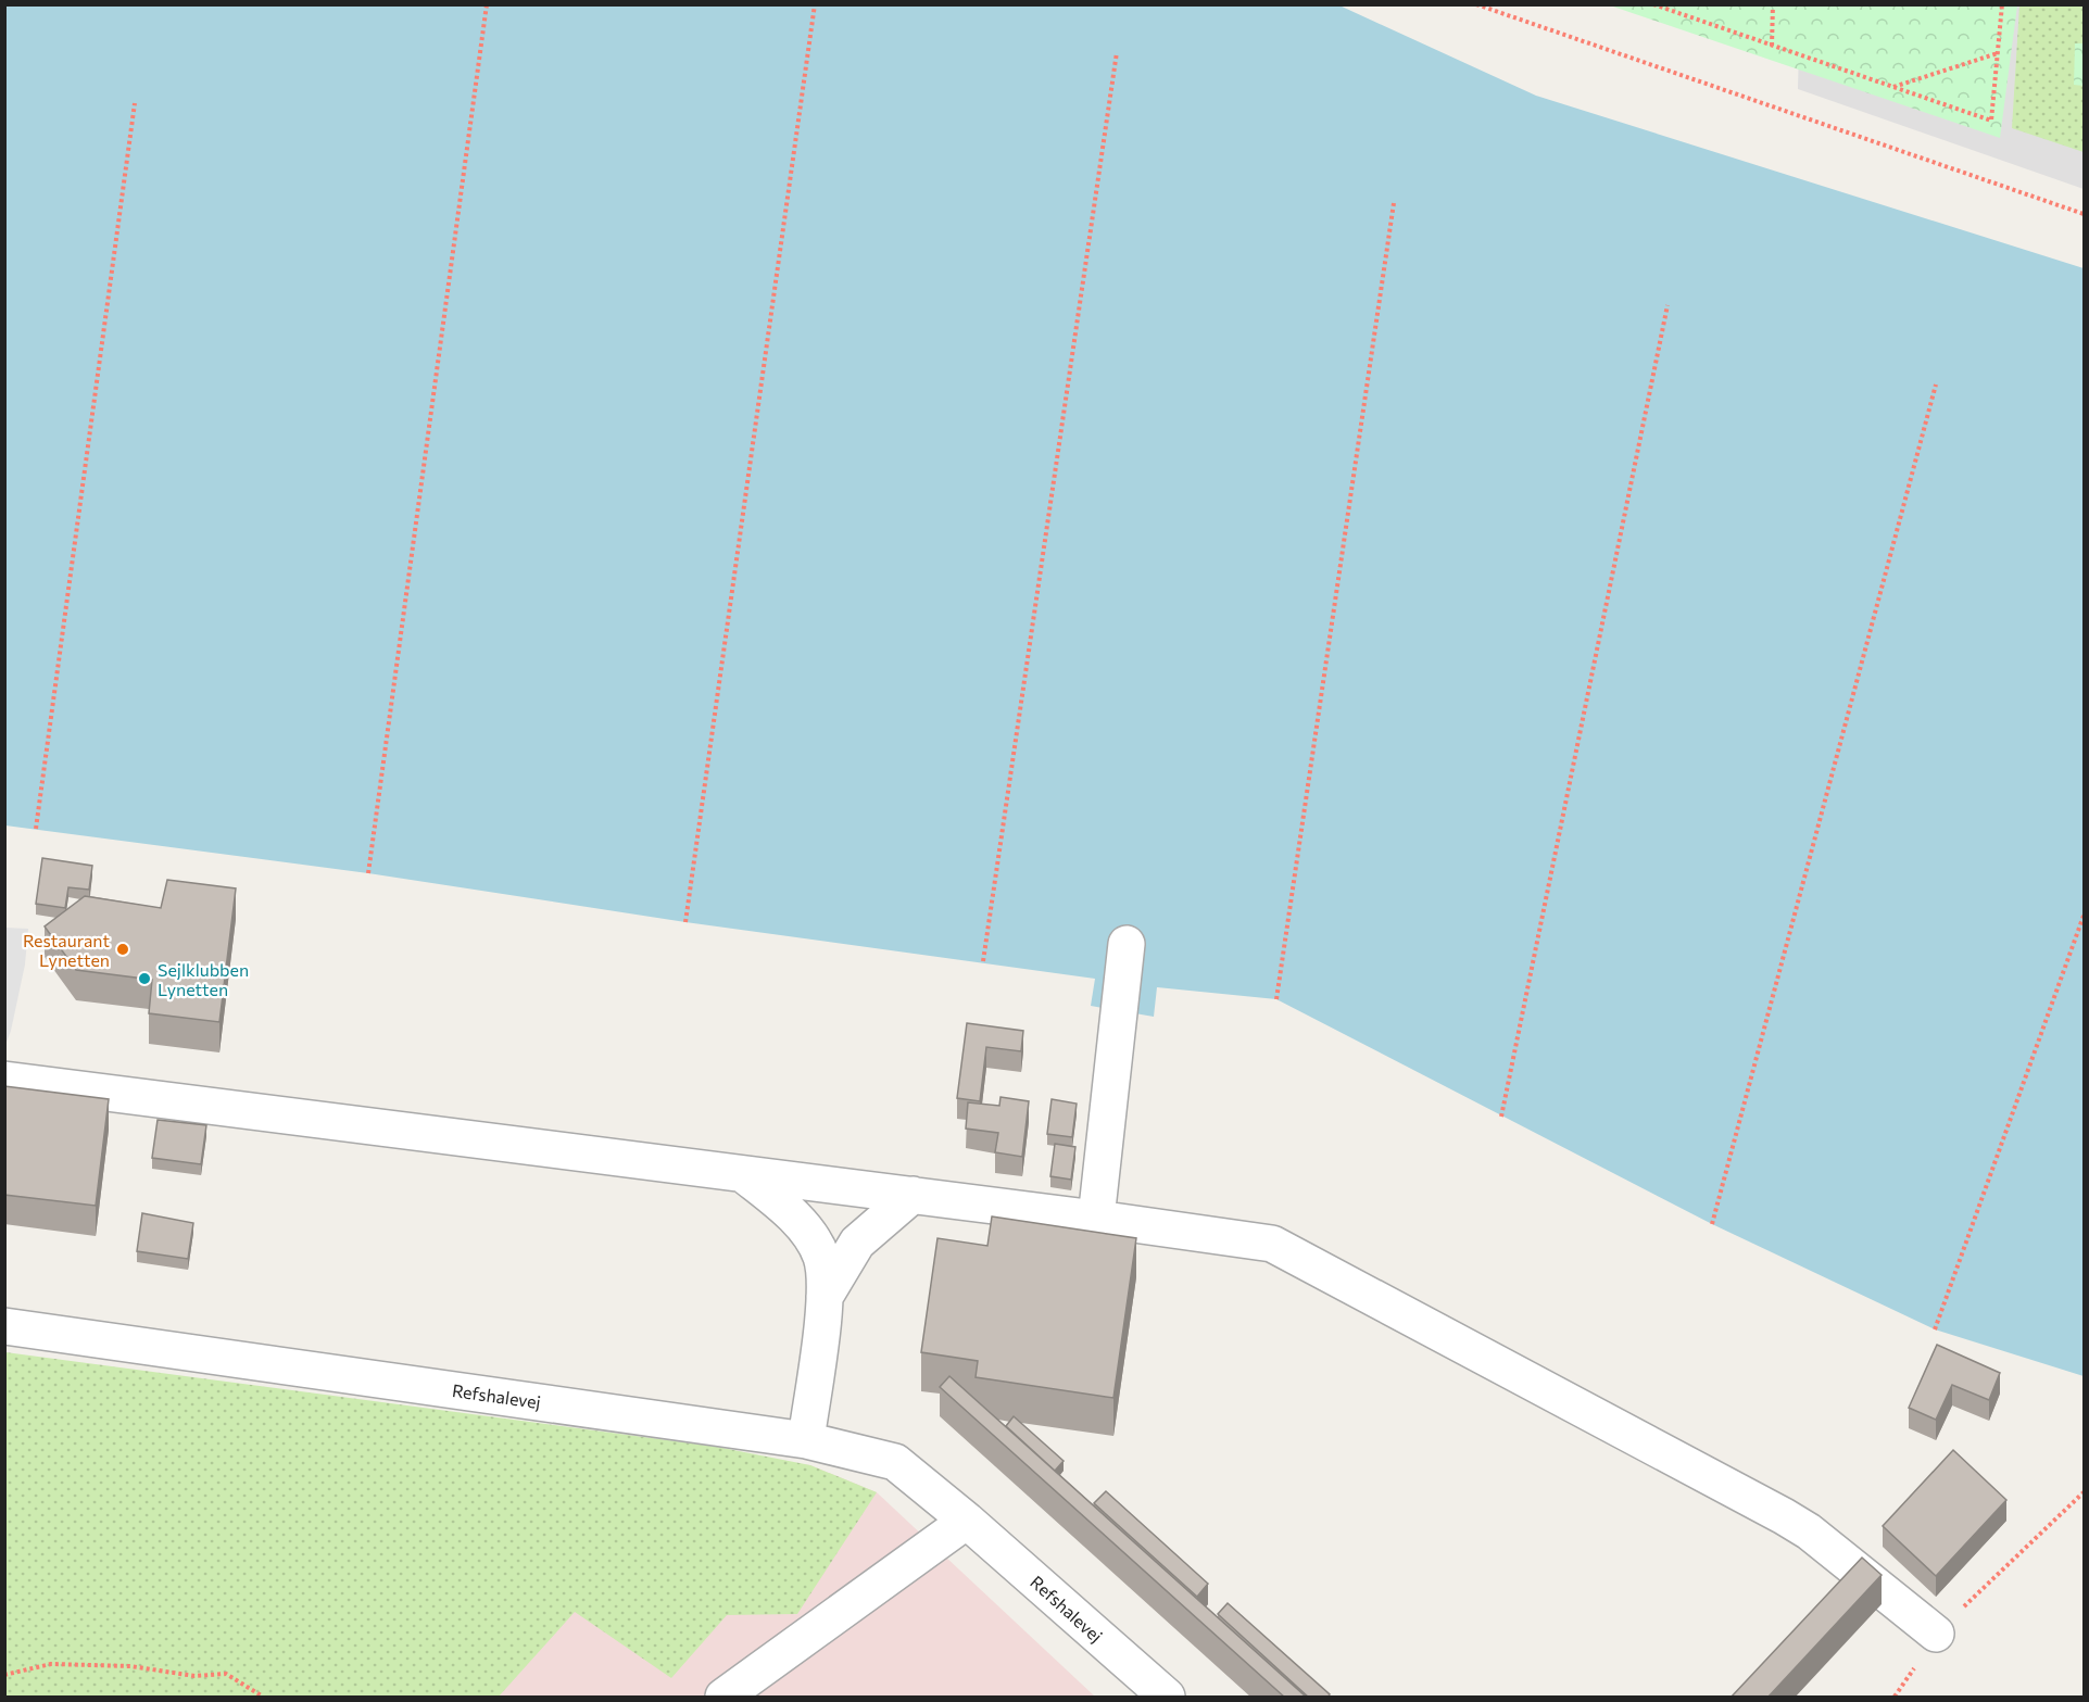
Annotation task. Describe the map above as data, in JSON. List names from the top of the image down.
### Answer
{
  "streets": {
    "street": ["Refshalevej"]
  },
  "places": ["Restaurant Lynetten", "Sejlklubben Lynetten"]
}
